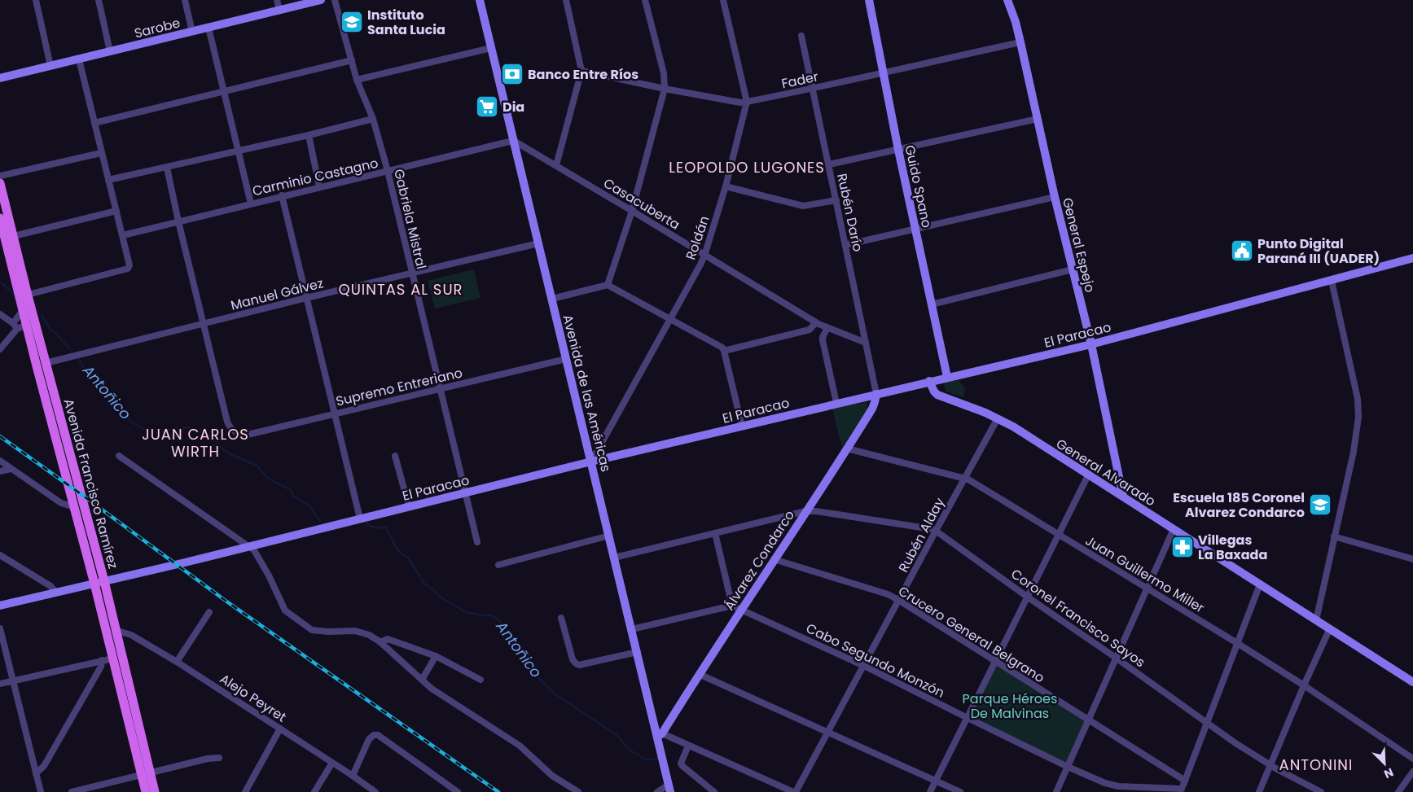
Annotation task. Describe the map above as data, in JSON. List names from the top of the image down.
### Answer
{
  "streets": {
    "main road": ["Avenida Francisco Ramírez"],
    "street": [
      "Sarobe",
      "Fader",
      "Carminio Castagno",
      "Guido Spano",
      "Casacuberta",
      "Rubén Darío",
      "Gabriela Mistral",
      "Roldán",
      "General Espejo",
      "Manuel Gálvez",
      "El Paracao",
      "Supremo Entreriano",
      "Avenida de las Américas",
      "General Alvarado",
      "Rubén Alday",
      "Álvarez Condarco",
      "Juan Guillermo Miller",
      "Coronel Francisco Sayos",
      "Crucero General Belgrano",
      "Cabo Segundo Monzón",
      "Alejo Peyret"
    ]
  },
  "crossings": [
    ["Fader", "Guido Spano"],
    ["Fader", "Rubén Darío"],
    ["Fader", "Roldán"],
    ["Fader", "General Espejo"],
    ["Carminio Castagno", "Casacuberta"],
    ["Carminio Castagno", "Gabriela Mistral"],
    ["Carminio Castagno", "Avenida de las Américas"],
    ["Guido Spano", "El Paracao"],
    ["Casacuberta", "Rubén Darío"],
    ["Casacuberta", "Roldán"],
    ["Casacuberta", "Avenida de las Américas"],
    ["Rubén Darío", "El Paracao"],
    ["Rubén Darío", "Álvarez Condarco"],
    ["Gabriela Mistral", "Manuel Gálvez"],
    ["Gabriela Mistral", "El Paracao"],
    ["Gabriela Mistral", "Supremo Entreriano"],
    ["Roldán", "El Paracao"],
    ["Roldán", "Avenida de las Américas"],
    ["General Espejo", "El Paracao"],
    ["General Espejo", "General Alvarado"],
    ["Manuel Gálvez", "Supremo Entreriano"],
    ["Manuel Gálvez", "Avenida de las Américas"],
    ["Manuel Gálvez", "Avenida Francisco Ramírez"],
    ["El Paracao", "Avenida de las Américas"],
    ["El Paracao", "General Alvarado"],
    ["El Paracao", "Avenida Francisco Ramírez"],
    ["El Paracao", "Álvarez Condarco"],
    ["Supremo Entreriano", "Avenida de las Américas"],
    ["Avenida de las Américas", "Álvarez Condarco"],
    ["Avenida de las Américas", "Coronel Francisco Sayos"],
    ["General Alvarado", "Rubén Alday"],
    ["Avenida Francisco Ramírez", "Alejo Peyret"],
    ["Rubén Alday", "Juan Guillermo Miller"],
    ["Rubén Alday", "Coronel Francisco Sayos"],
    ["Rubén Alday", "Crucero General Belgrano"],
    ["Rubén Alday", "Cabo Segundo Monzón"],
    ["Álvarez Condarco", "Juan Guillermo Miller"],
    ["Álvarez Condarco", "Coronel Francisco Sayos"],
    ["Álvarez Condarco", "Crucero General Belgrano"],
    ["Álvarez Condarco", "Cabo Segundo Monzón"]
  ],
  "districts": [
    "LEOPOLDO LUGONES",
    "QUINTAS AL SUR",
    "JUAN CARLOS WIRTH",
    "ANTONINI"
  ],
  "water": ["Antoñico"],
  "parks": ["Parque Héroes De Malvinas"],
  "places": {
    "school or university": ["Instituto Santa Lucia", "Escuela 185 Coronel Alvarez Condarco"],
    "bank": ["Banco Entre Ríos"],
    "supermarket": ["Dia"],
    "public building": ["Punto Digital Paraná III (UADER)"],
    "pharmacy": ["Villegas La Baxada"]
  },
  "north": "bottom right"
}
